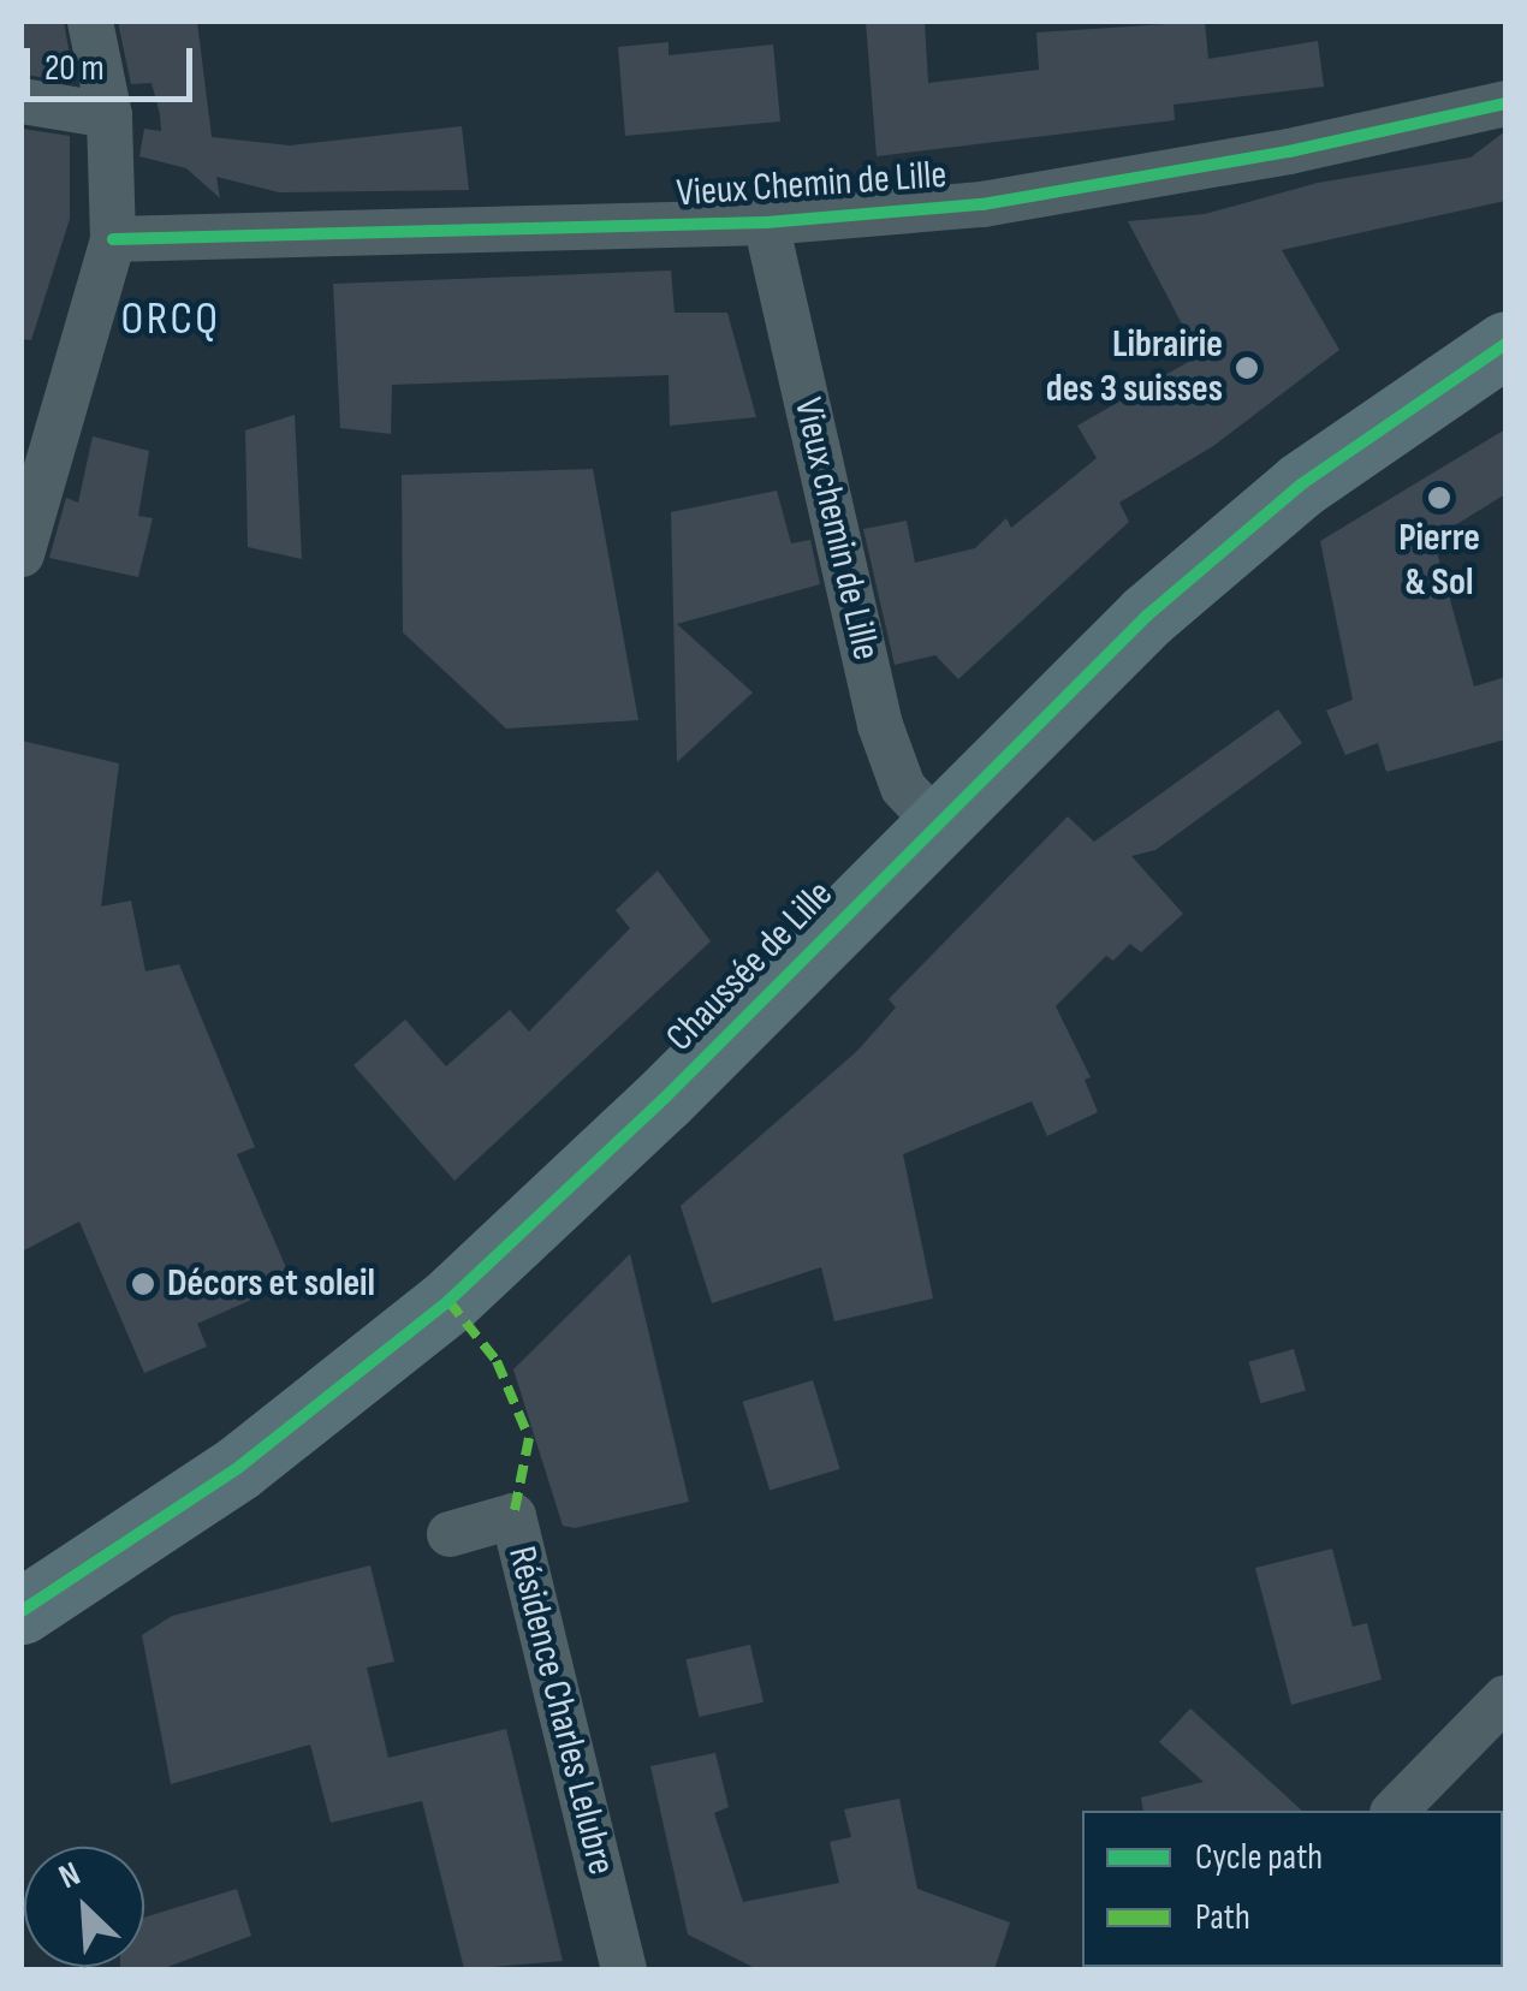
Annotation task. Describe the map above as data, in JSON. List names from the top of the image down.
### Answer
{
  "streets": {
    "main road": ["Chaussée de Lille"],
    "street": ["Vieux Chemin de Lille", "Vieux chemin de Lille", "Résidence Charles Lelubre"]
  },
  "crossings": [
    ["Vieux Chemin de Lille", "Vieux chemin de Lille"],
    ["Vieux chemin de Lille", "Chaussée de Lille"]
  ],
  "districts": ["ORCQ"],
  "places": ["Librairie des 3 suisses", "Pierre & Sol", "Décors et soleil"],
  "legend": ["Cycle path", "Path"],
  "scale_bar": "20 m",
  "north": "top left"
}
